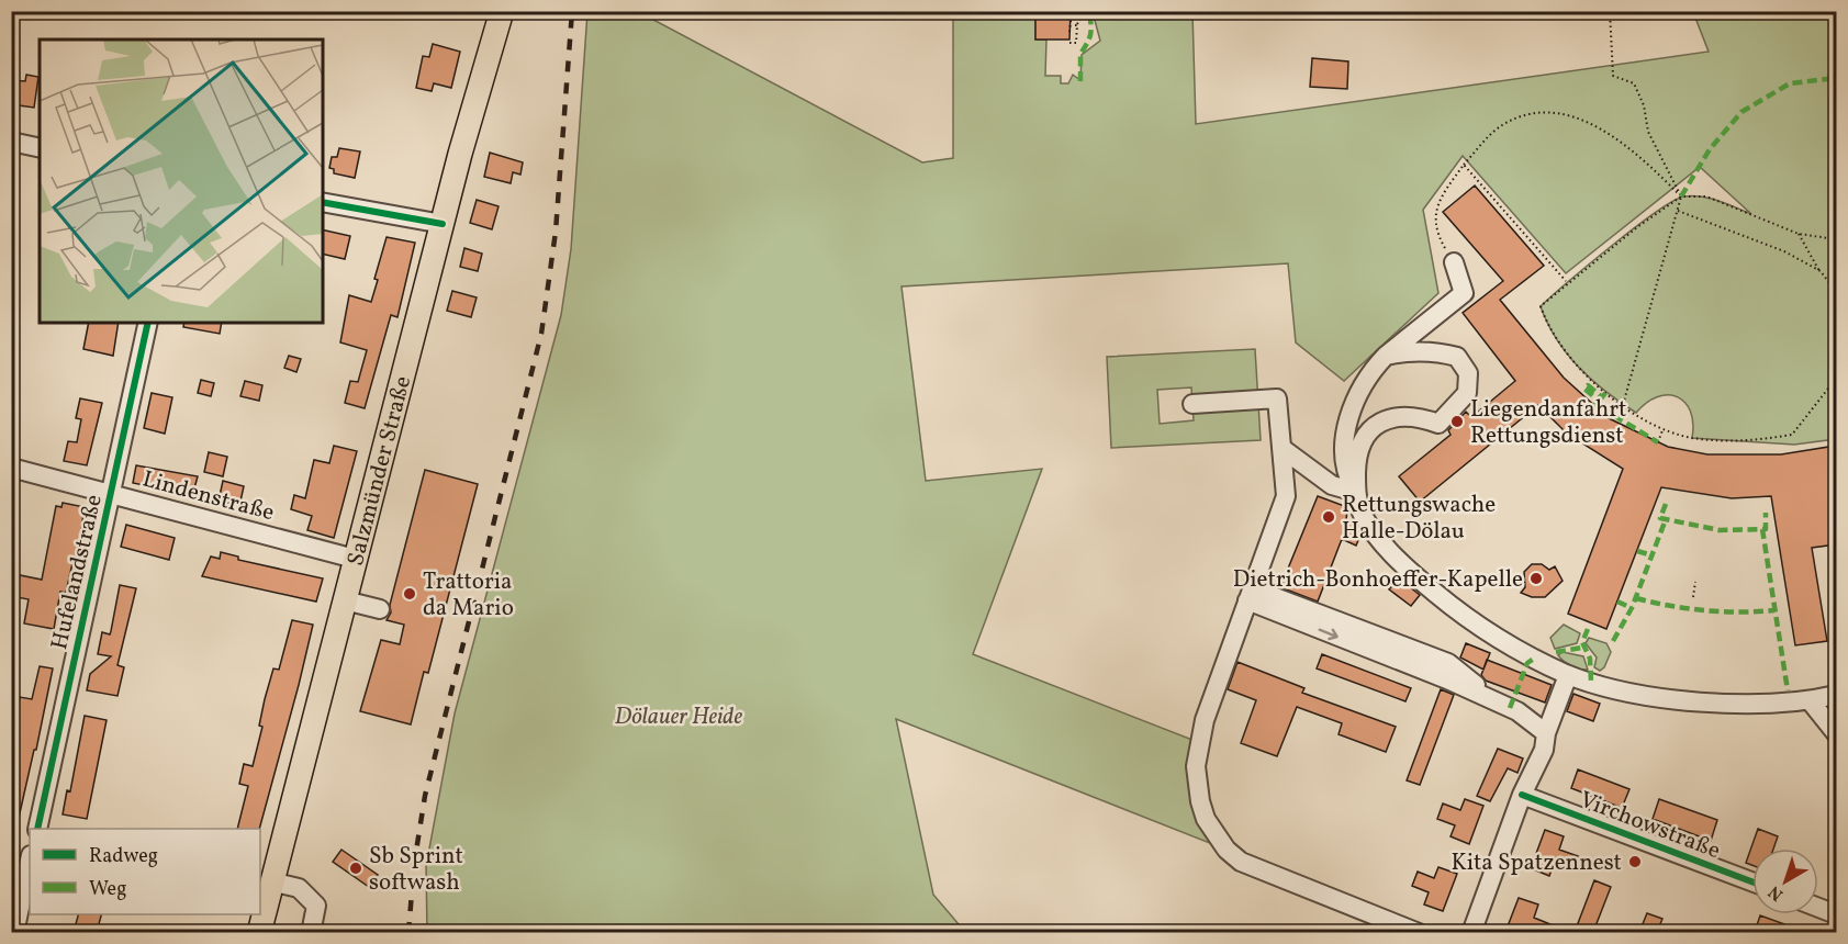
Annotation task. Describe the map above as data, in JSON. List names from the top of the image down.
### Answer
{
  "streets": {
    "main road": ["Salzmünder Straße"],
    "street": ["Lindenstraße", "Hufelandstraße", "Virchowstraße"]
  },
  "crossings": [
    ["Salzmünder Straße", "Lindenstraße"],
    ["Lindenstraße", "Hufelandstraße"]
  ],
  "parks": ["Dölauer Heide"],
  "places": [
    "Liegendanfahrt Rettungsdienst",
    "Rettungswache Halle-Dölau",
    "Dietrich-Bonhoeffer-Kapelle",
    "Trattoria da Mario",
    "Kita Spatzennest",
    "Sb Sprint softwash"
  ],
  "legend": ["Radweg", "Weg"],
  "north": "bottom left"
}
